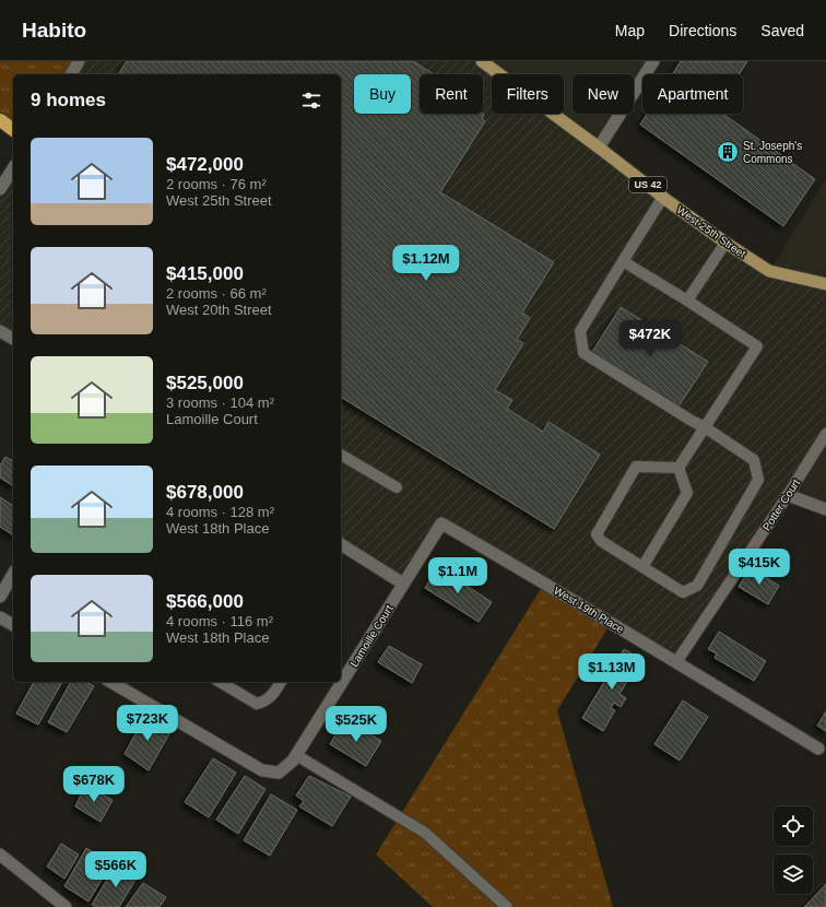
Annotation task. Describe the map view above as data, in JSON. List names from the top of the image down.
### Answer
{
  "streets": {
    "main road": ["US 42", "West 25th Street"],
    "street": ["West 19th Place", "Lamoille Court"],
    "lane": ["Potter Court"]
  },
  "crossings": [
    ["Potter Court", "West 19th Place"],
    ["West 19th Place", "Lamoille Court"]
  ],
  "places": {
    "building": ["St. Joseph's Commons"]
  },
  "page": {
    "header": "Habito",
    "nav": ["Map", "Directions", "Saved"],
    "chip": [
      "Buy",
      "Rent",
      "Filters",
      "New",
      "Apartment"
    ],
    "heading": "9 homes",
    "list": [
      {
        "name": "$472,000",
        "note": "2 rooms · 76 m² · West 25th Street"
      },
      {
        "name": "$415,000",
        "note": "2 rooms · 66 m² · West 20th Street"
      },
      {
        "name": "$525,000",
        "note": "3 rooms · 104 m² · Lamoille Court"
      },
      {
        "name": "$678,000",
        "note": "4 rooms · 128 m² · West 18th Place"
      },
      {
        "name": "$566,000",
        "note": "4 rooms · 116 m² · West 18th Place"
      }
    ],
    "price": [
      "$1.12M",
      "$472K",
      "$415K",
      "$1.1M",
      "$1.13M",
      "$723K",
      "$525K",
      "$678K",
      "$566K"
    ]
  }
}
